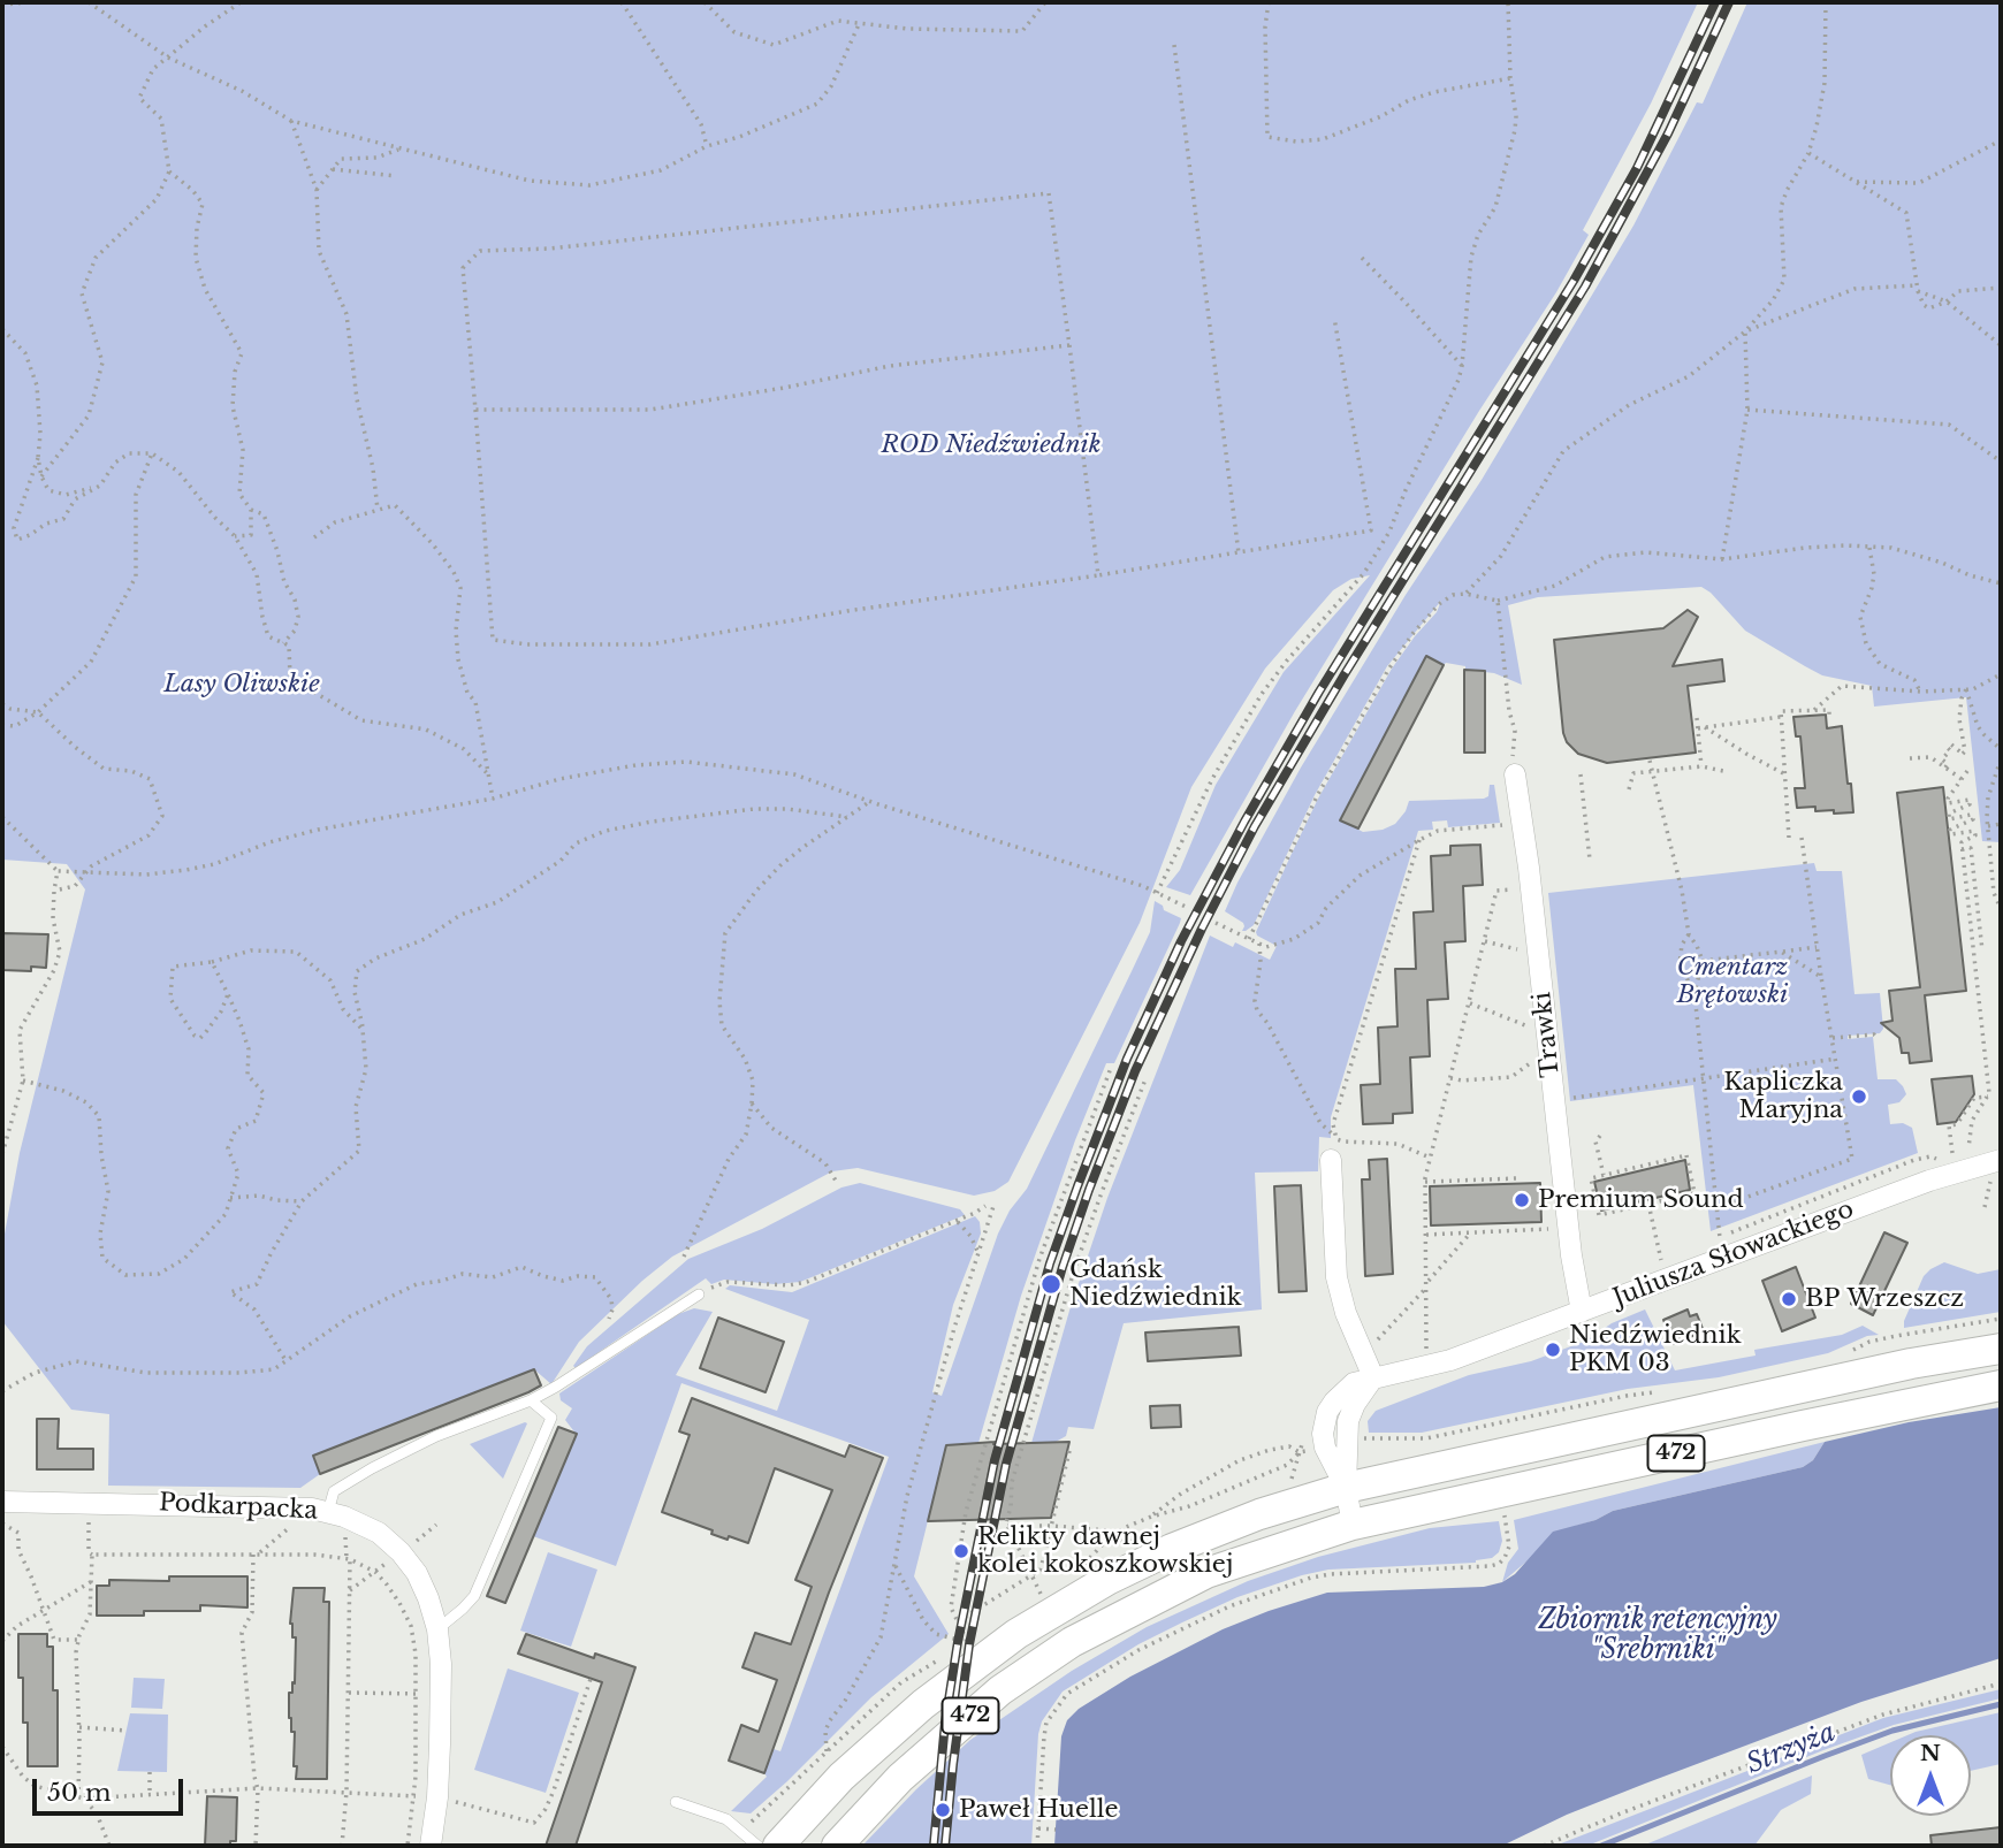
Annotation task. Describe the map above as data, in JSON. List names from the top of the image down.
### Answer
{
  "streets": {
    "main road": ["472"],
    "street": ["Trawki", "Juliusza Słowackiego", "Podkarpacka"]
  },
  "crossings": [
    ["Trawki", "Juliusza Słowackiego"]
  ],
  "water": ["Zbiornik retencyjny \"Srebrniki\"", "Strzyża"],
  "parks": ["ROD Niedźwiednik", "Lasy Oliwskie", "Cmentarz Brętowski"],
  "places": [
    "Kapliczka Maryjna",
    "Premium Sound",
    "Gdańsk Niedźwiednik",
    "BP Wrzeszcz",
    "Niedźwiednik PKM 03",
    "Relikty dawnej kolei kokoszkowskiej",
    "Paweł Huelle"
  ],
  "scale_bar": "50 m",
  "north": "top"
}
